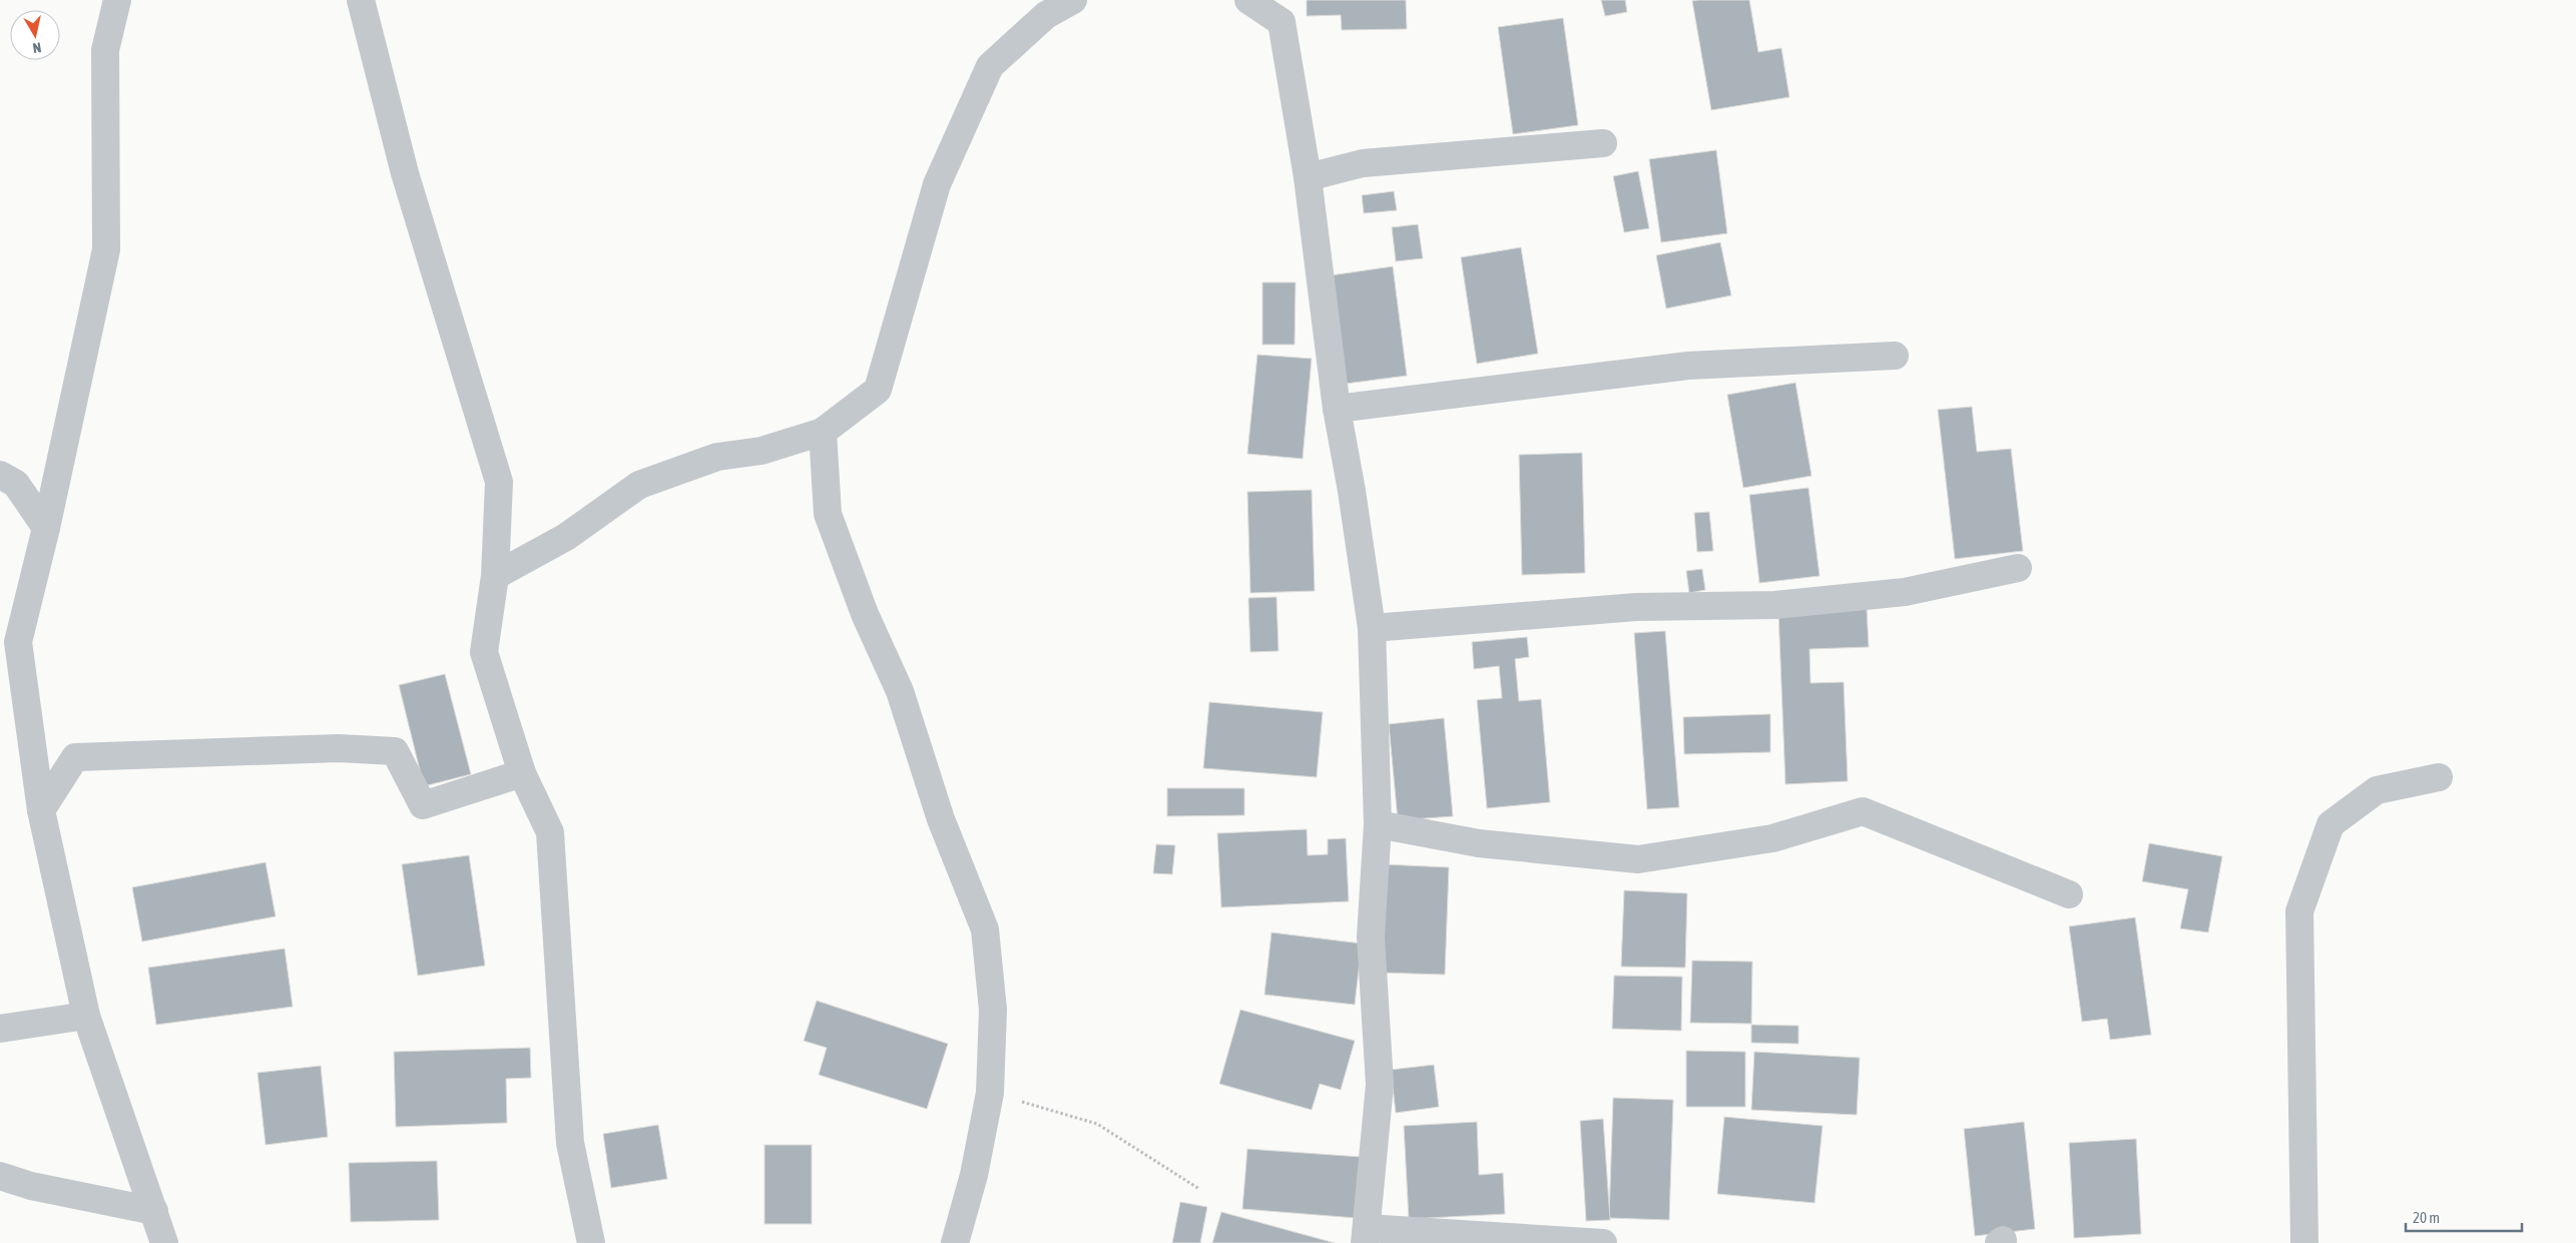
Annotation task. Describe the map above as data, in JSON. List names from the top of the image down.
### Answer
{
  "scale_bar": "20 m",
  "north": "bottom"
}
